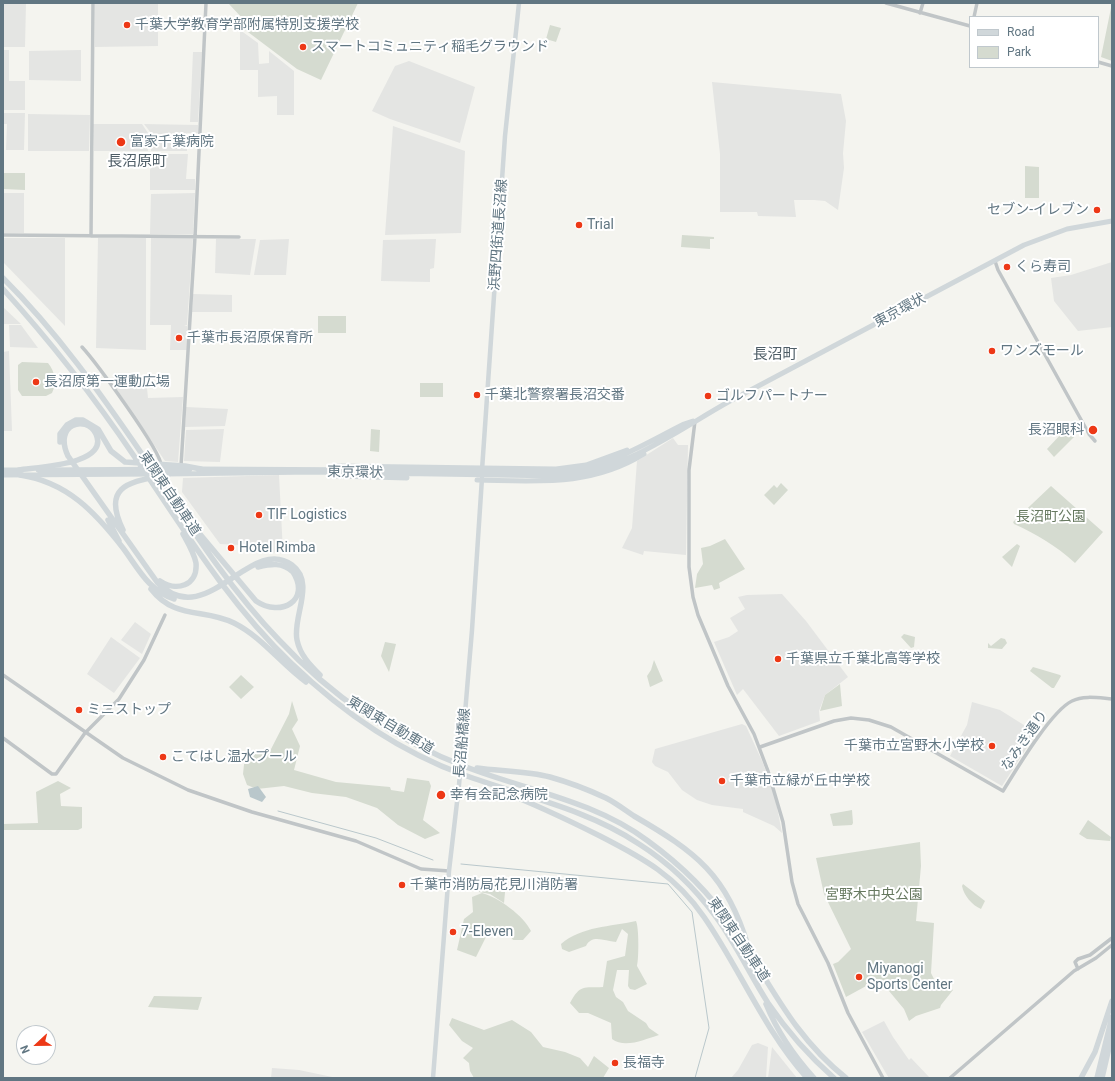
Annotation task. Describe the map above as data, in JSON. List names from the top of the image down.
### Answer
{
  "streets": {
    "highway": ["東京環状", "東関東自動車道"],
    "main road": ["浜野四街道長沼線", "長沼船橋線"],
    "street": ["なみき通り"]
  },
  "crossings": [
    ["浜野四街道長沼線", "長沼船橋線"]
  ],
  "districts": ["長沼原町", "長沼町"],
  "parks": ["長沼町公園", "宮野木中央公園"],
  "places": [
    "千葉大学教育学部附属特別支援学校",
    "スマートコミュニティ稲毛グラウンド",
    "富家千葉病院",
    "セブン-イレブン",
    "Trial",
    "くら寿司",
    "千葉市長沼原保育所",
    "ワンズモール",
    "長沼原第一運動広場",
    "千葉北警察署長沼交番",
    "ゴルフパートナー",
    "長沼眼科",
    "TIF Logistics",
    "Hotel Rimba",
    "千葉県立千葉北高等学校",
    "ミニストップ",
    "千葉市立宮野木小学校",
    "こてはし温水プール",
    "千葉市立緑が丘中学校",
    "幸有会記念病院",
    "千葉市消防局花見川消防署",
    "7-Eleven",
    "Miyanogi Sports Center",
    "長福寺"
  ],
  "legend": ["Road", "Park"],
  "north": "left"
}
